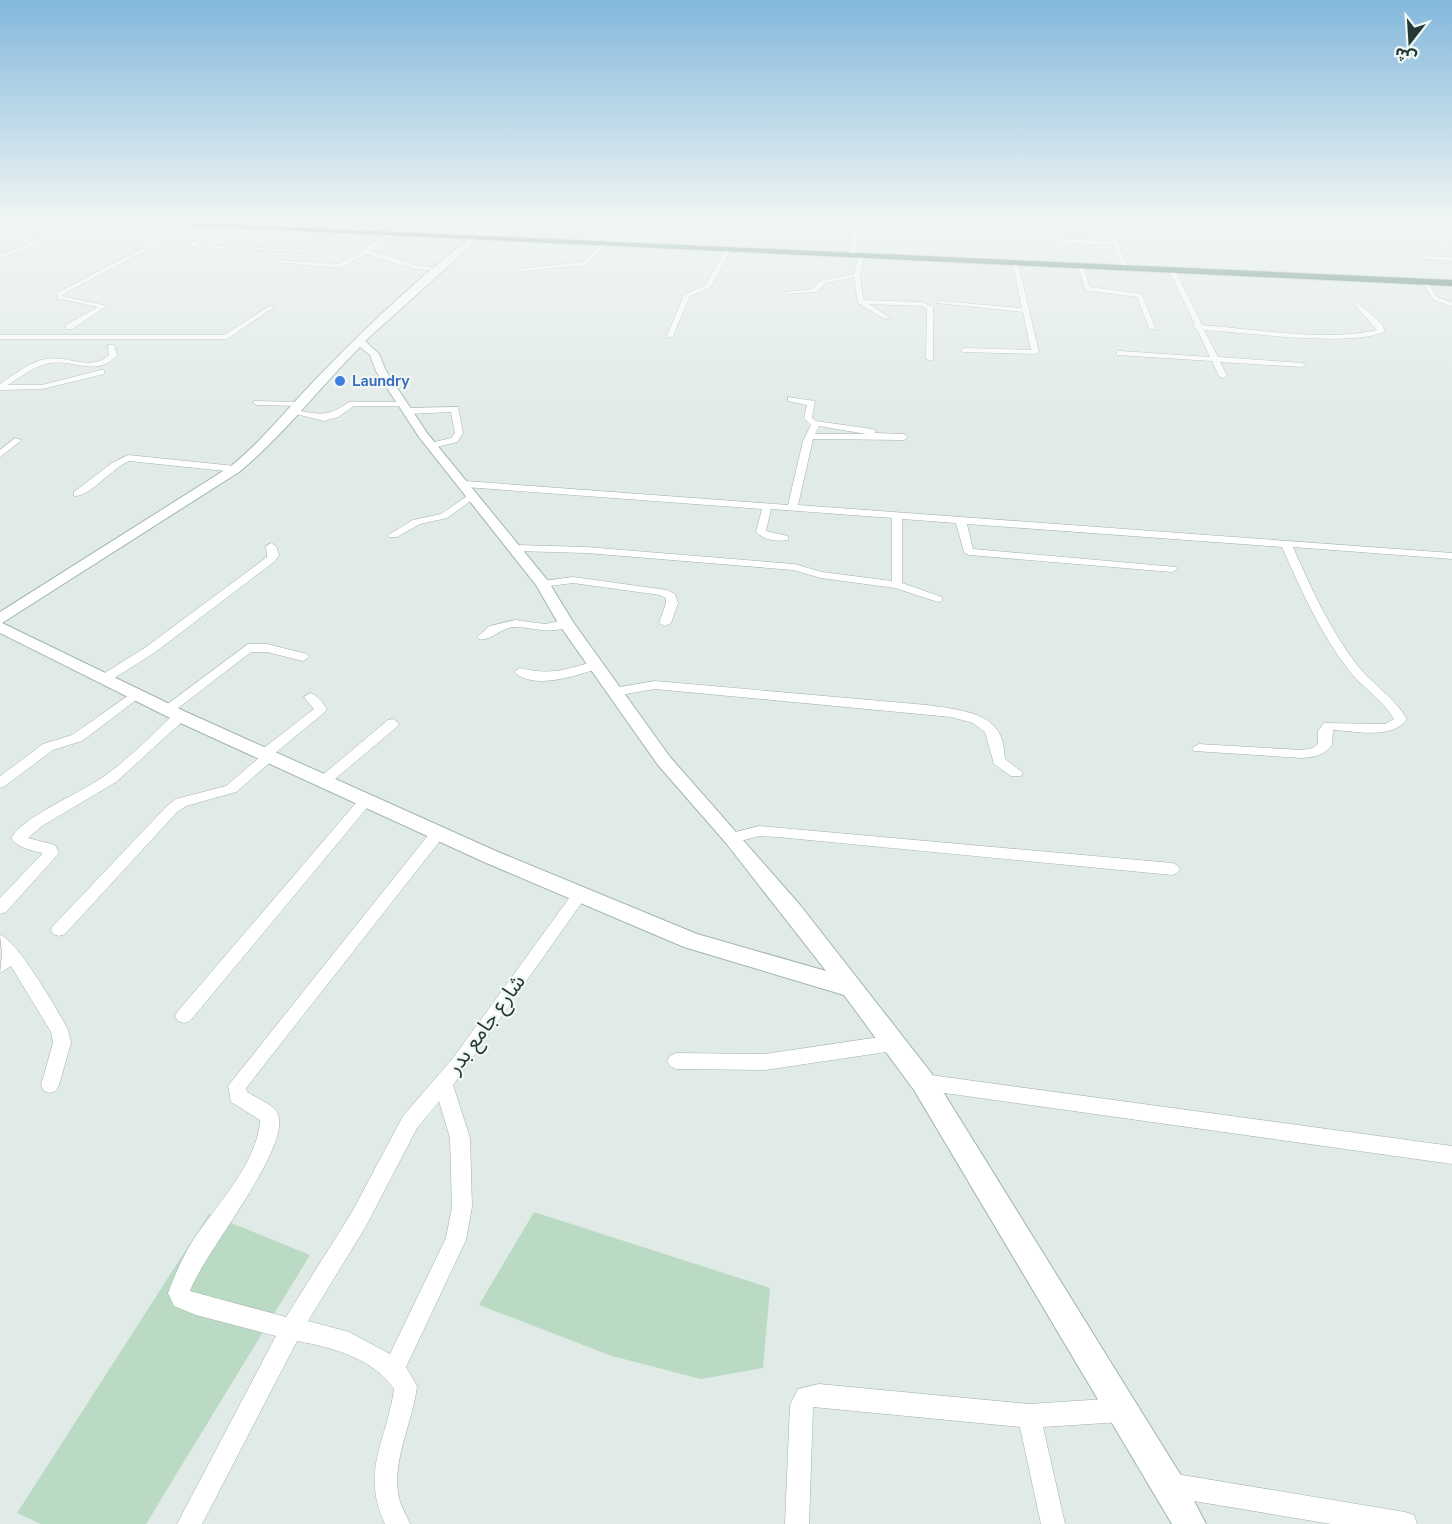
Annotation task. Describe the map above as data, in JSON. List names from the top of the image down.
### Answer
{
  "streets": {
    "street": ["شارع جامع بدر"]
  },
  "places": ["Laundry"],
  "north": "bottom"
}
